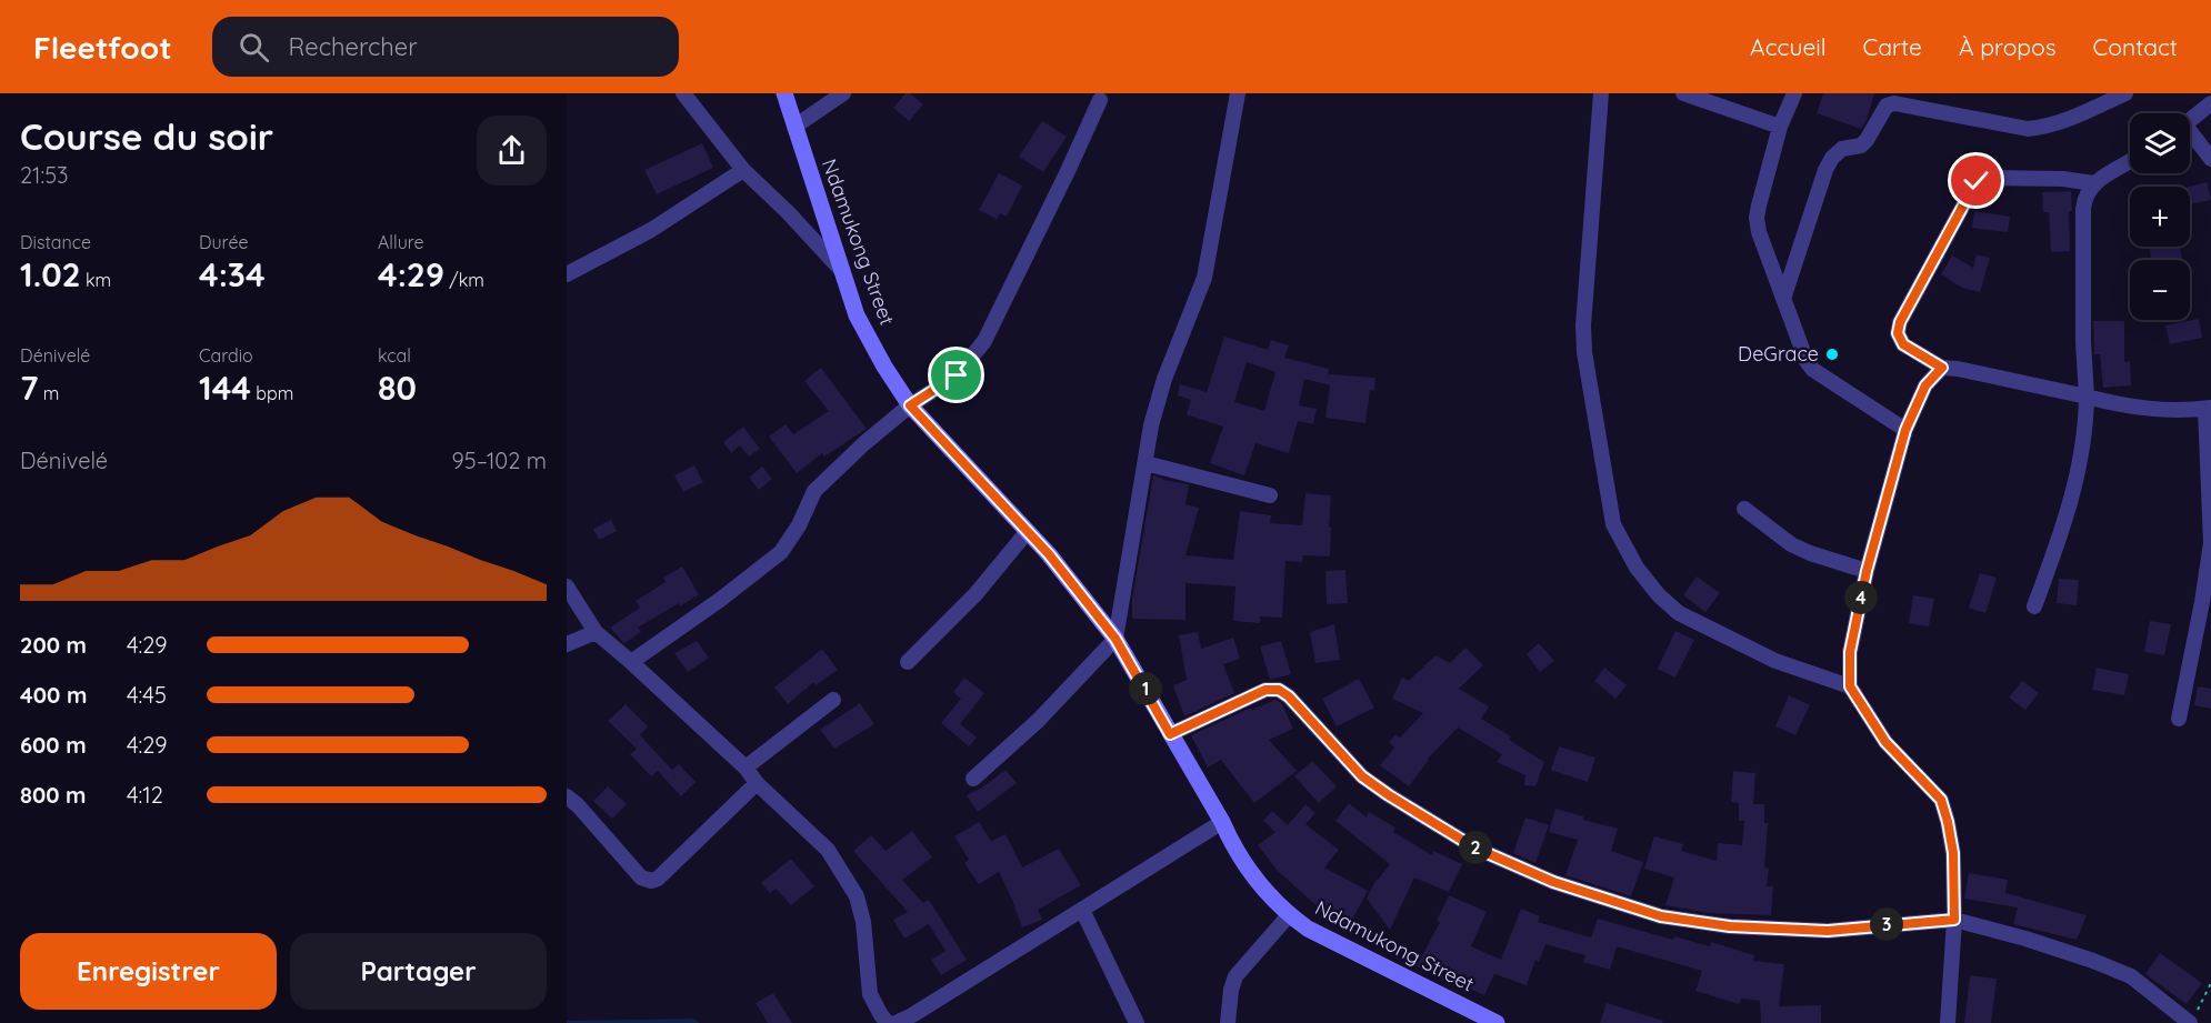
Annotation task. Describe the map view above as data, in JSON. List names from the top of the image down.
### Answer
{
  "streets": {
    "main road": ["Ndamukong Street"]
  },
  "places": ["DeGrace"],
  "page": {
    "header": "Fleetfoot",
    "search": "Rechercher",
    "nav": [
      "Accueil",
      "Carte",
      "À propos",
      "Contact"
    ],
    "heading": ["Course du soir", "21:53"],
    "map_buttons": ["+", "−"],
    "stats": [
      ["Distance", "1.02 km"],
      ["Durée", "4:34"],
      ["Allure", "4:29 /km"],
      ["Dénivelé", "7 m"],
      ["Cardio", "144 bpm"],
      ["kcal", "80"]
    ],
    "chart": ["Dénivelé", "95–102 m"],
    "pins": [
      "4",
      "1",
      "2",
      "3"
    ],
    "list": [
      {
        "name": "200 m",
        "note": "4:29"
      },
      {
        "name": "400 m",
        "note": "4:45"
      },
      {
        "name": "600 m",
        "note": "4:29"
      },
      {
        "name": "800 m",
        "note": "4:12"
      }
    ],
    "buttons": ["Enregistrer", "Partager"]
  }
}
